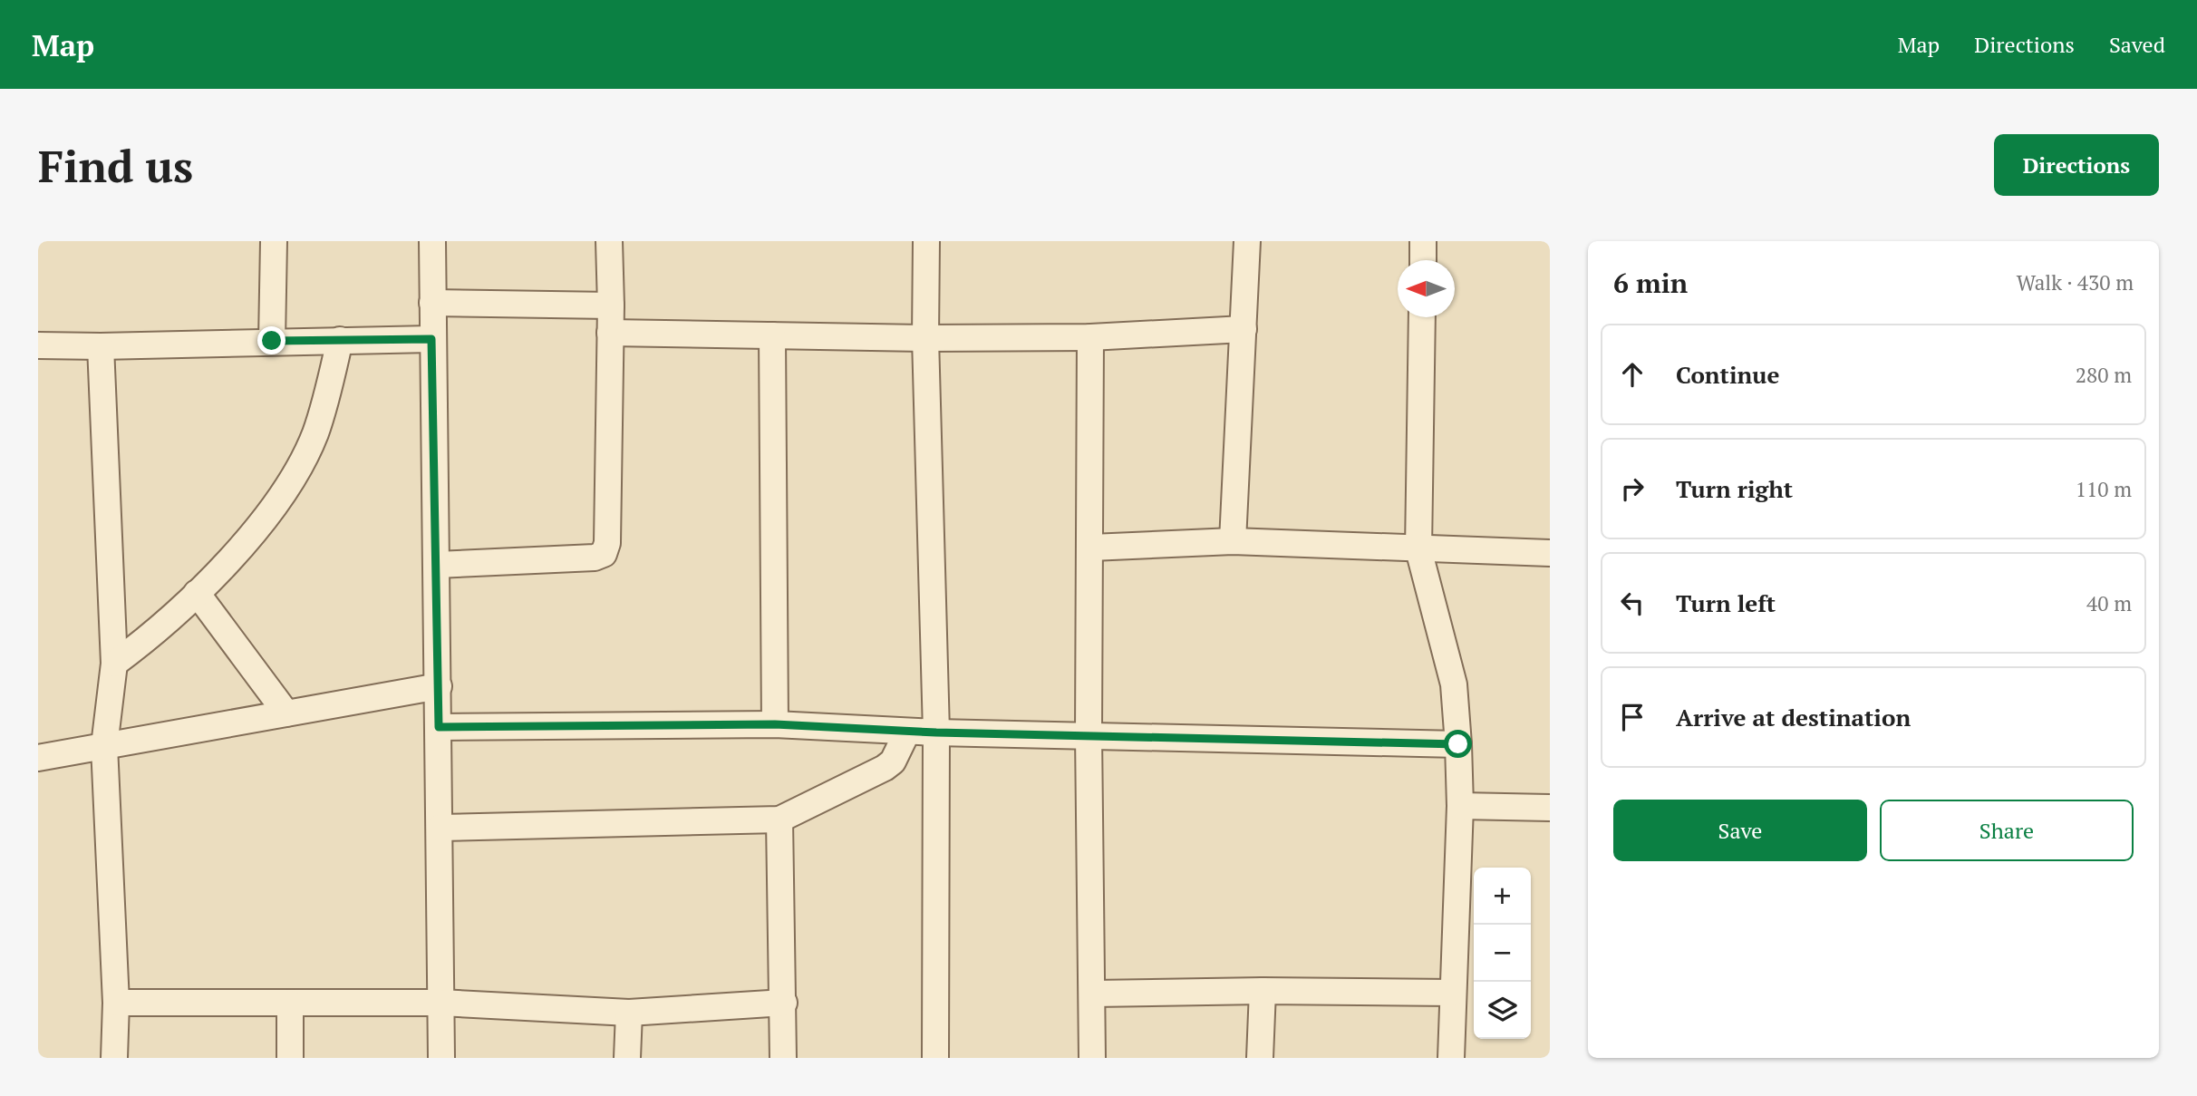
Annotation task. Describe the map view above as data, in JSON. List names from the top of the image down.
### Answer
{
  "north": "left",
  "page": {
    "header": "Map",
    "nav": ["Map", "Directions", "Saved"],
    "buttons": [
      "Directions",
      ["Save", "Share"]
    ],
    "title": "Find us",
    "heading": ["6 min", "Walk · 430 m"],
    "list": [
      ["Continue", "280 m"],
      ["Turn right", "110 m"],
      ["Turn left", "40 m"],
      "Arrive at destination"
    ],
    "map_buttons": ["+", "−"]
  }
}
